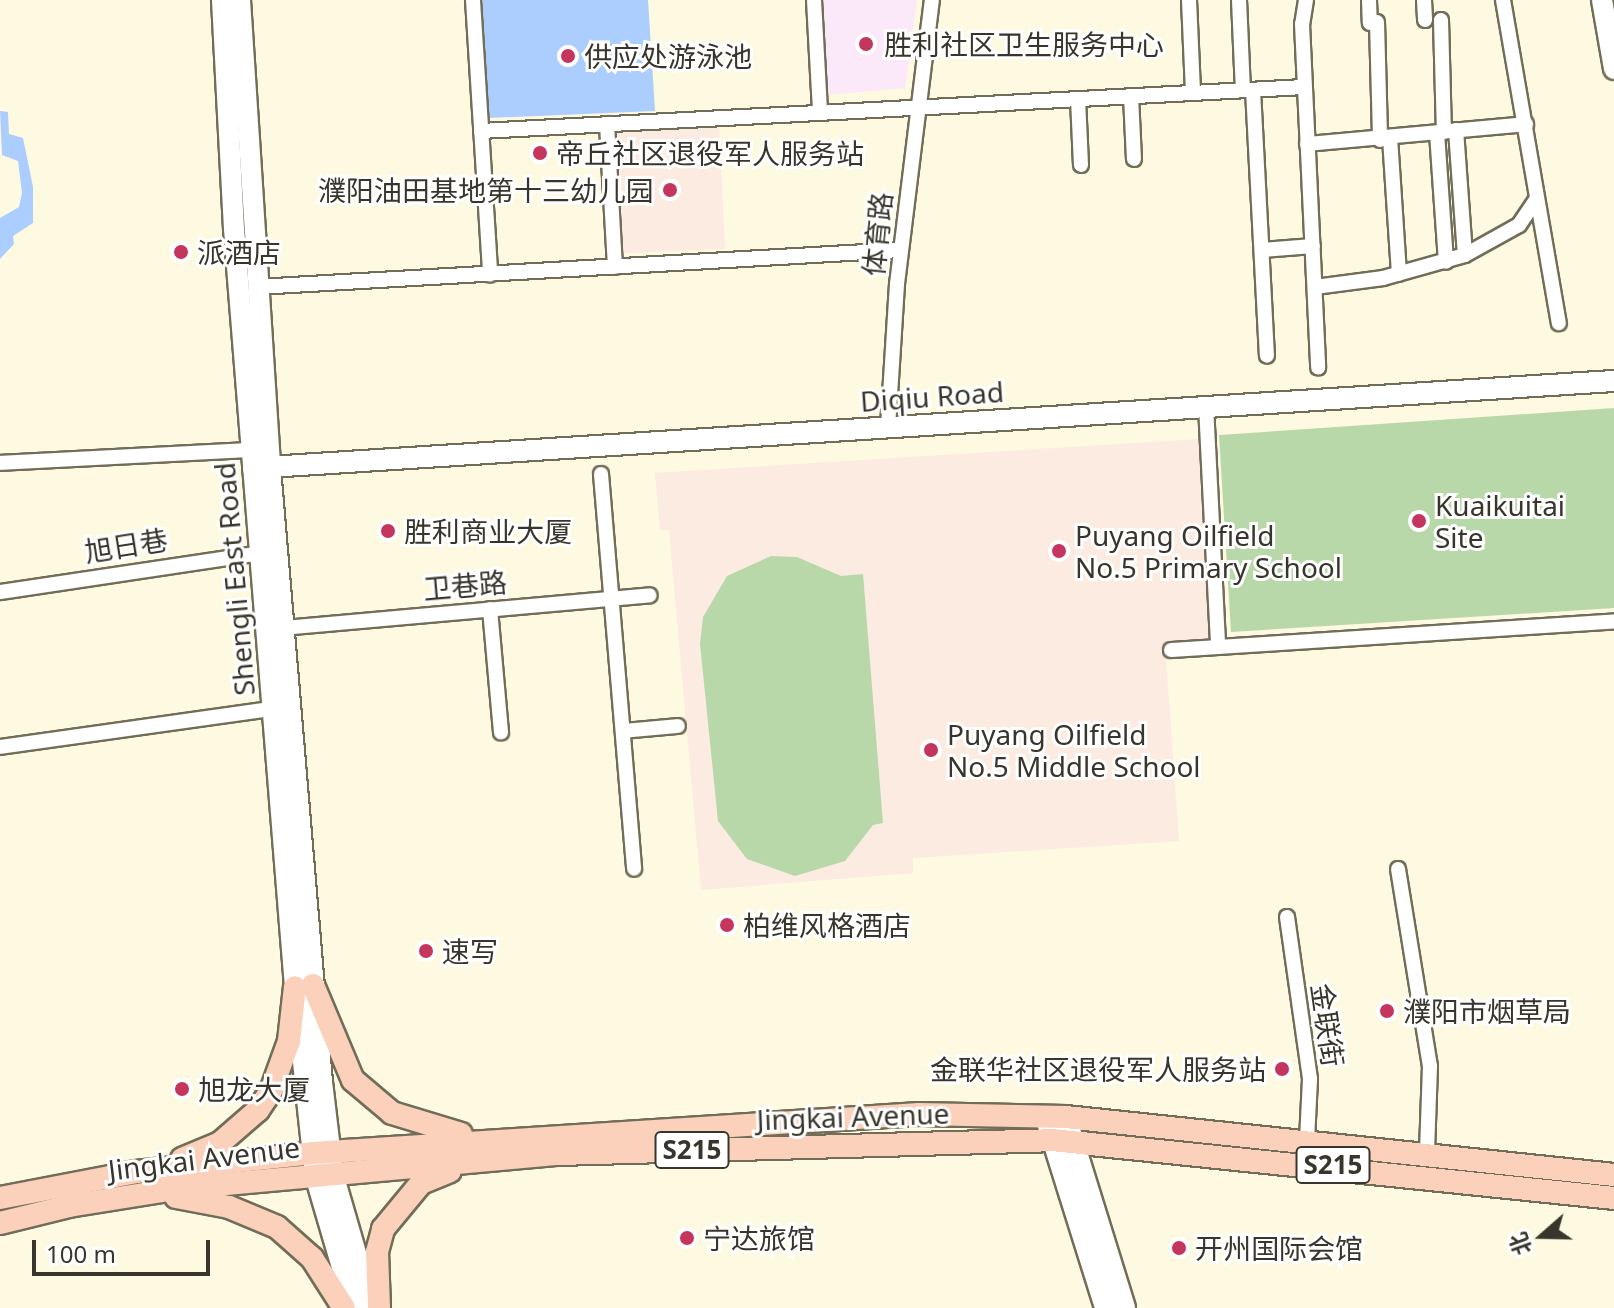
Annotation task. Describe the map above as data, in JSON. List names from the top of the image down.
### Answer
{
  "streets": {
    "main road": [
      "Diqiu Road",
      "Shengli East Road",
      "Jingkai Avenue",
      "S215"
    ],
    "street": [
      "体育路",
      "旭日巷",
      "卫巷路",
      "金联街"
    ]
  },
  "crossings": [
    ["体育路", "Diqiu Road"],
    ["Diqiu Road", "Shengli East Road"],
    ["旭日巷", "Shengli East Road"],
    ["Shengli East Road", "卫巷路"],
    ["Shengli East Road", "Jingkai Avenue"],
    ["金联街", "Jingkai Avenue"]
  ],
  "places": [
    "胜利社区卫生服务中心",
    "供应处游泳池",
    "帝丘社区退役军人服务站",
    "濮阳油田基地第十三幼儿园",
    "派酒店",
    "Kuaikuitai Site",
    "胜利商业大厦",
    "Puyang Oilfield No.5 Primary School",
    "Puyang Oilfield No.5 Middle School",
    "柏维风格酒店",
    "速写",
    "濮阳市烟草局",
    "金联华社区退役军人服务站",
    "旭龙大厦",
    "宁达旅馆",
    "开州国际会馆"
  ],
  "scale_bar": "100 m",
  "north": "left"
}
